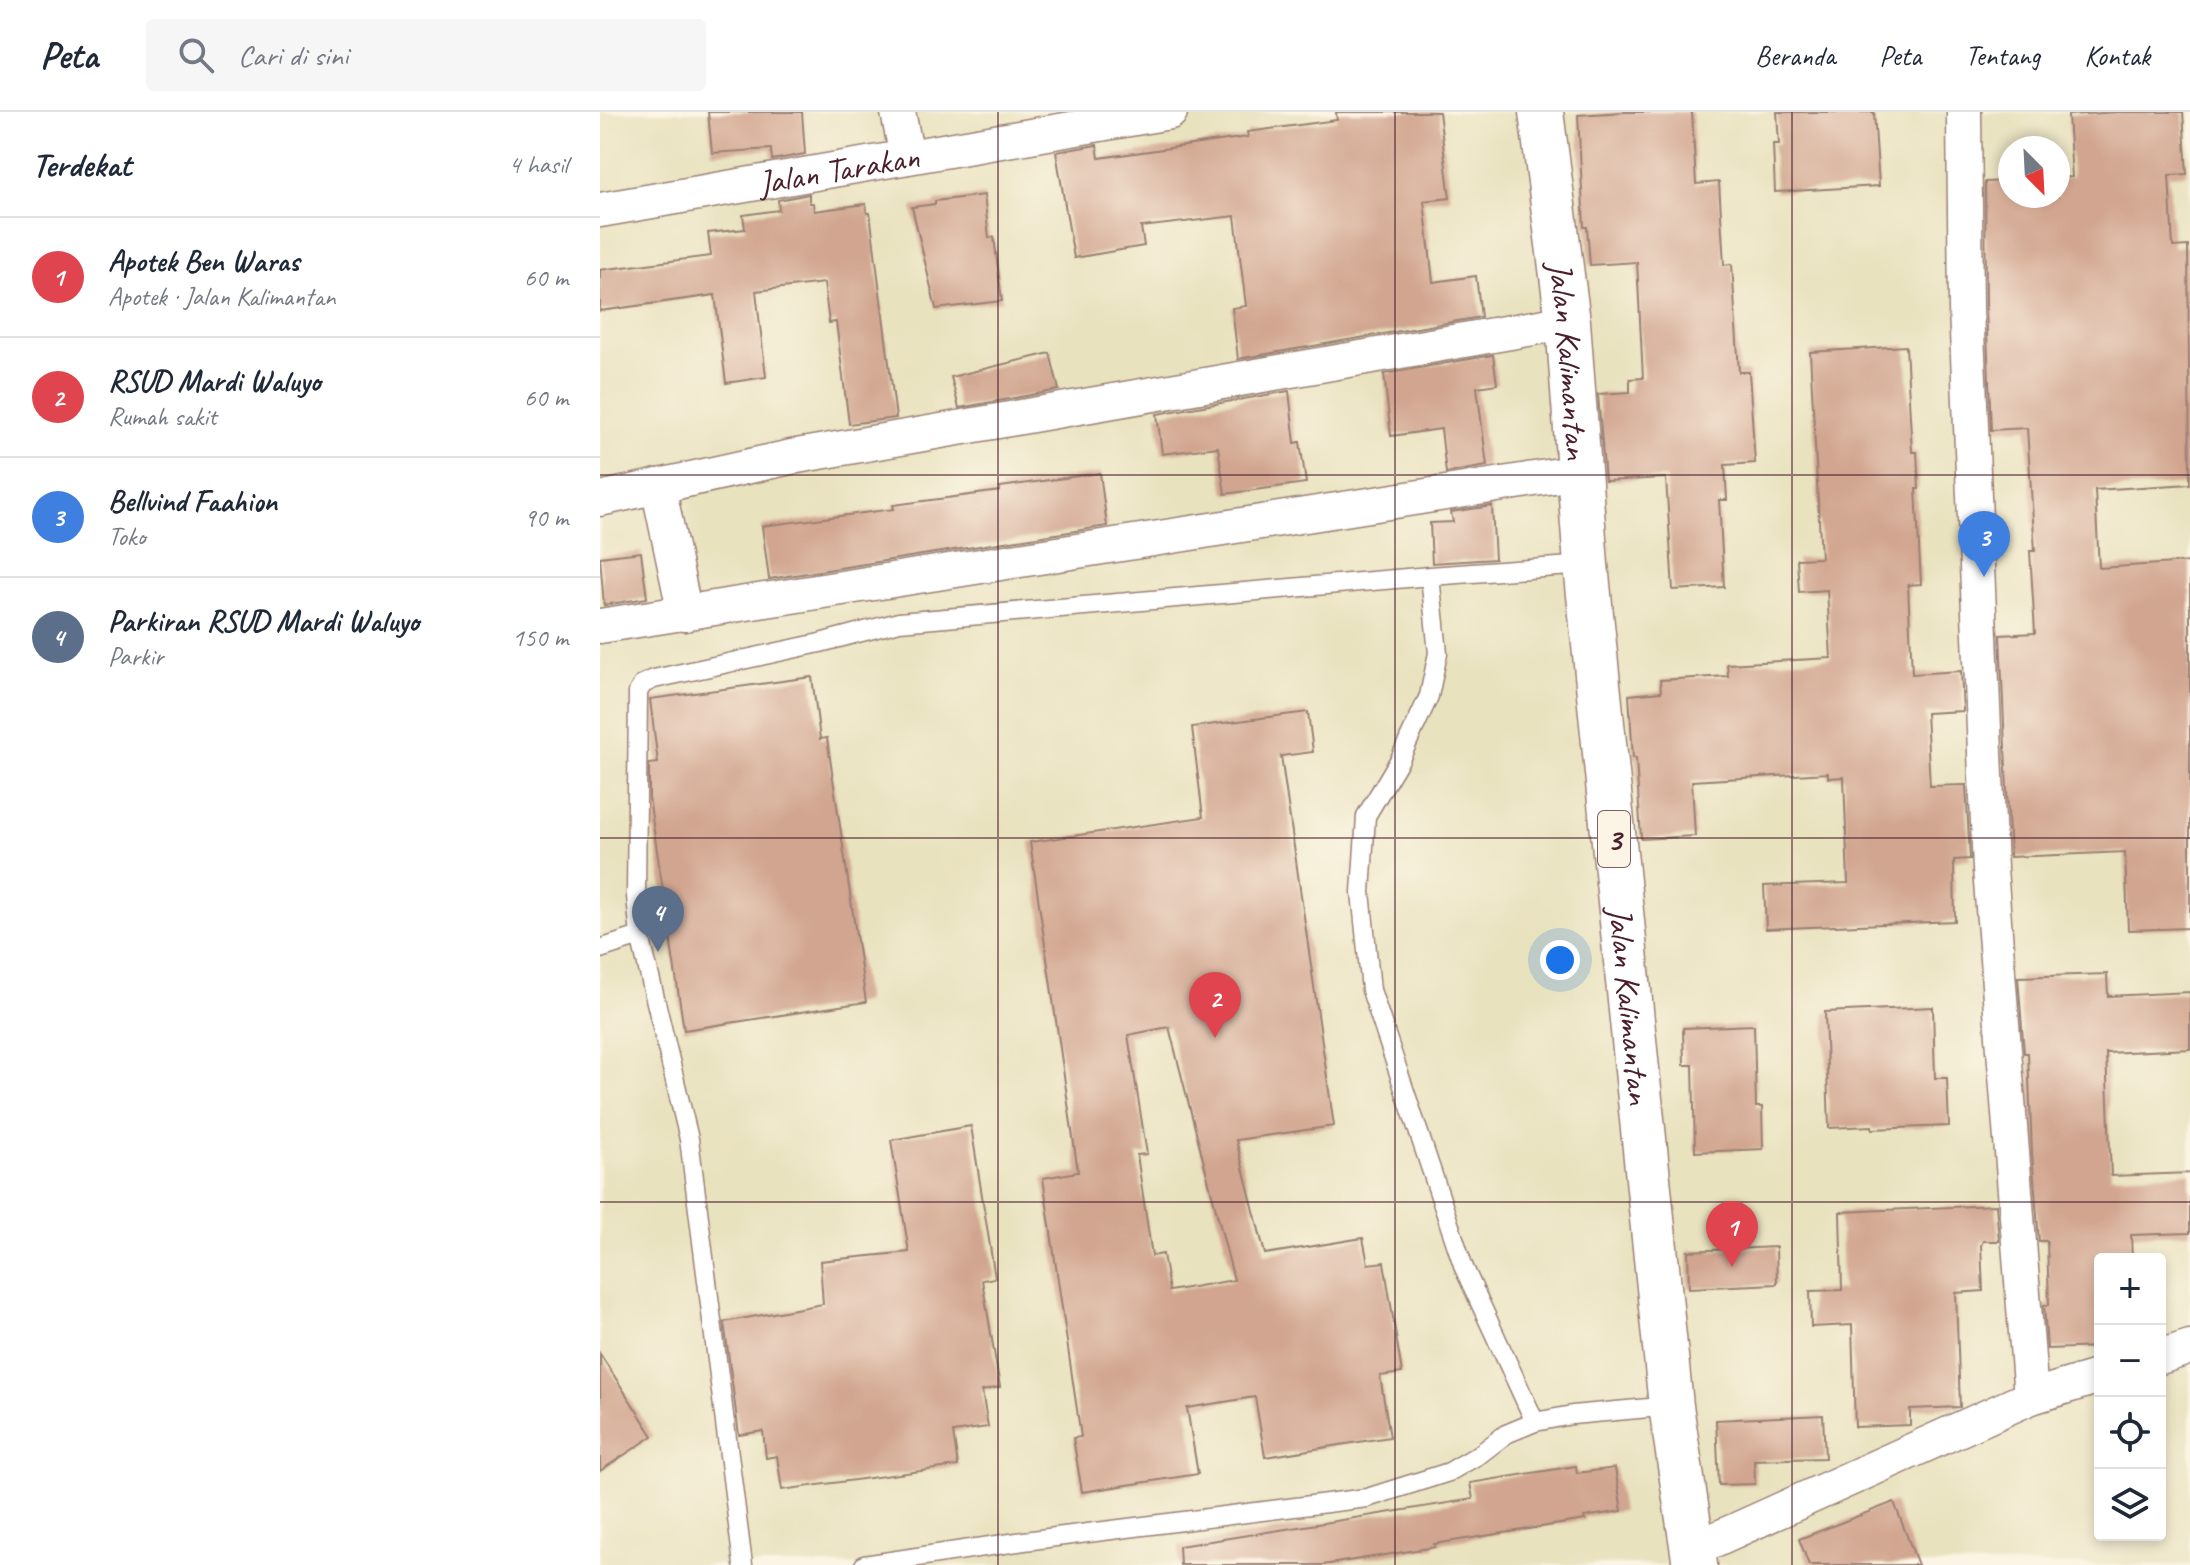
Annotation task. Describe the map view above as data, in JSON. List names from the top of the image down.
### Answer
{
  "streets": {
    "highway": ["Jalan Kalimantan", "3"],
    "street": ["Jalan Tarakan"]
  },
  "north": "bottom right",
  "page": {
    "header": "Peta",
    "search": "Cari di sini",
    "nav": [
      "Beranda",
      "Peta",
      "Tentang",
      "Kontak"
    ],
    "heading": ["Terdekat", "4 hasil"],
    "list": [
      {
        "mark": "1",
        "name": "Apotek Ben Waras",
        "note": "Apotek · Jalan Kalimantan",
        "value": "60 m"
      },
      {
        "mark": "2",
        "name": "RSUD Mardi Waluyo",
        "note": "Rumah sakit",
        "value": "60 m"
      },
      {
        "mark": "3",
        "name": "Bellvind Faahion",
        "note": "Toko",
        "value": "90 m"
      },
      {
        "mark": "4",
        "name": "Parkiran RSUD Mardi Waluyo",
        "note": "Parkir",
        "value": "150 m"
      }
    ],
    "pins": [
      "3",
      "4",
      "2",
      "1"
    ],
    "map_buttons": ["+", "−"]
  }
}
